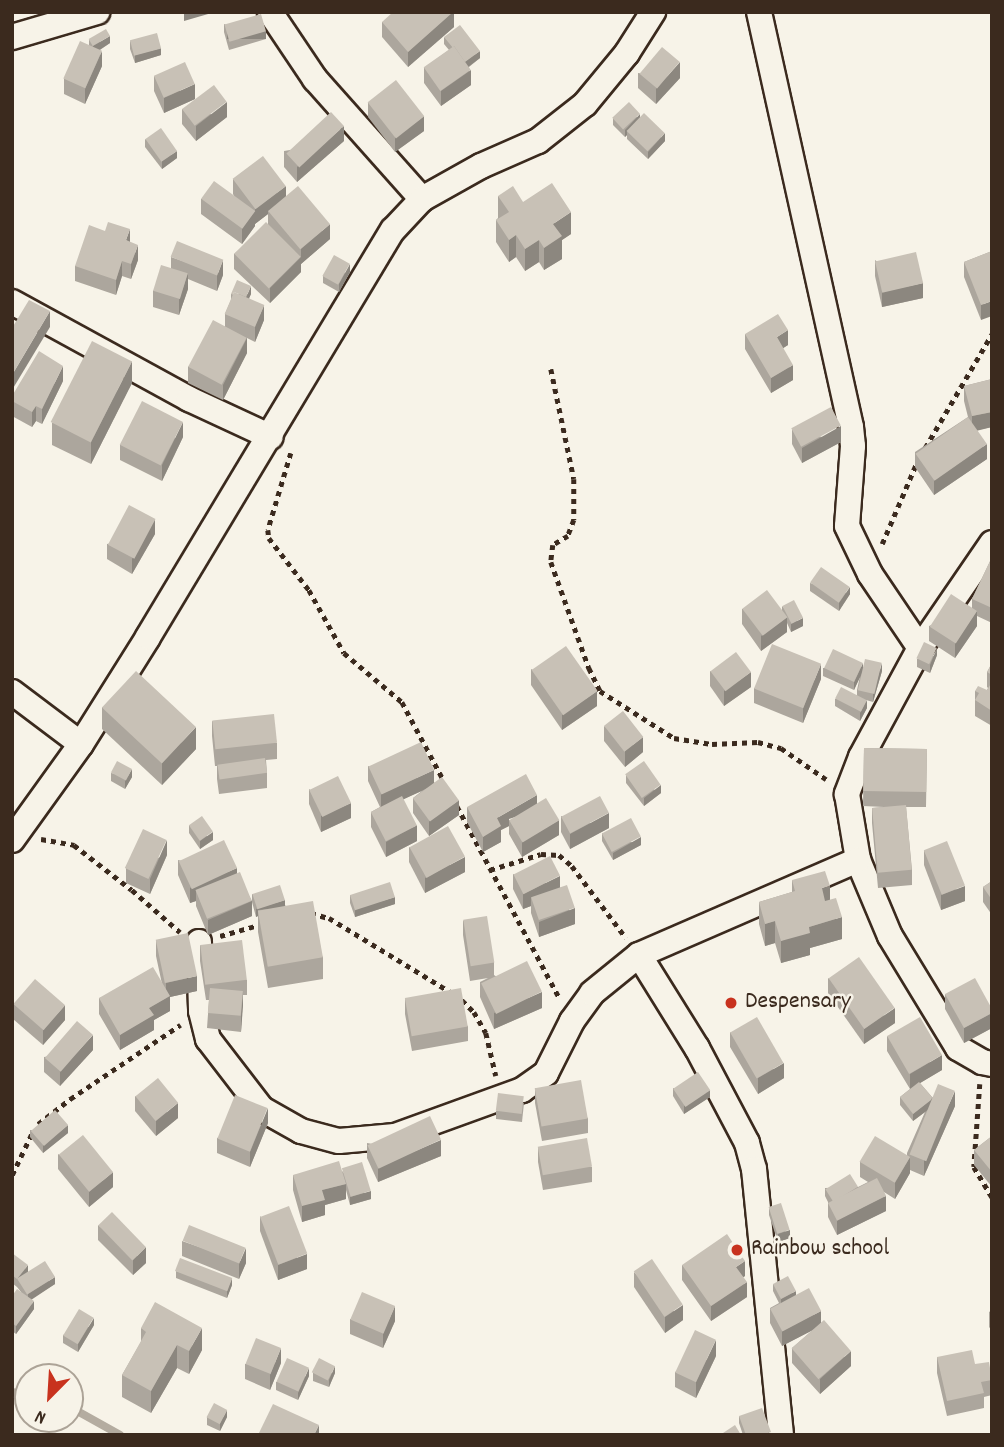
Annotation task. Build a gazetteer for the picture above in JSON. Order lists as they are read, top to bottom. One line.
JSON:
{"places":["Despensary","Rainbow school"],"north":"bottom left"}
